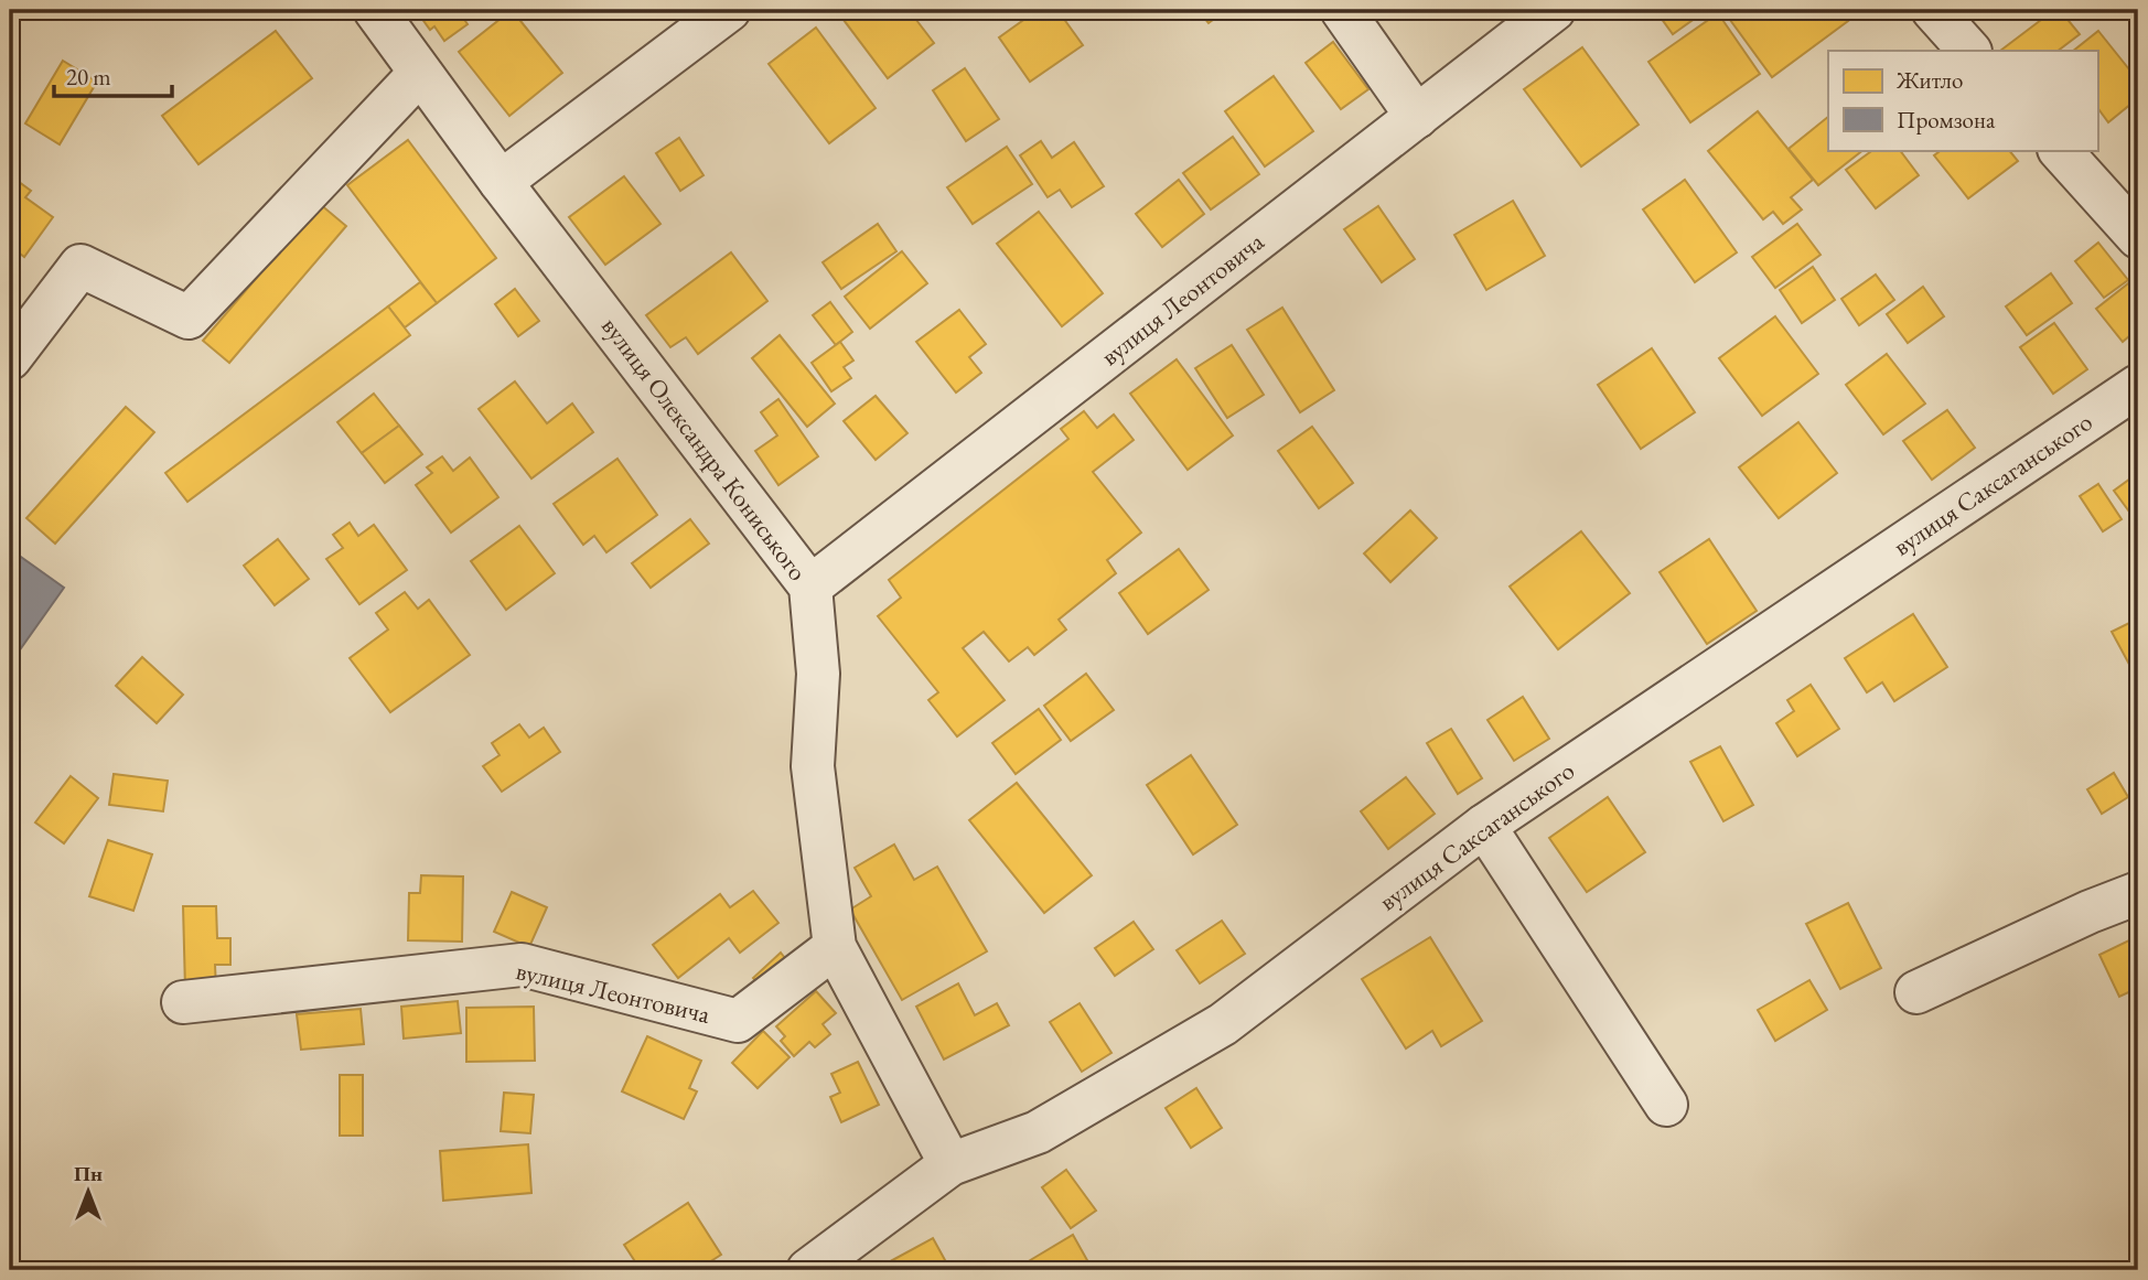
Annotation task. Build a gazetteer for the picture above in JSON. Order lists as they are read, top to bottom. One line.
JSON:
{"streets":{"street":["вулиця Леонтовича","вулиця Олександра Кониського","вулиця Саксаганського"]},"crossings":[["вулиця Леонтовича","вулиця Олександра Кониського"],["вулиця Олександра Кониського","вулиця Саксаганського"]],"legend":["Житло","Промзона"],"scale_bar":"20 m","north":"top"}
